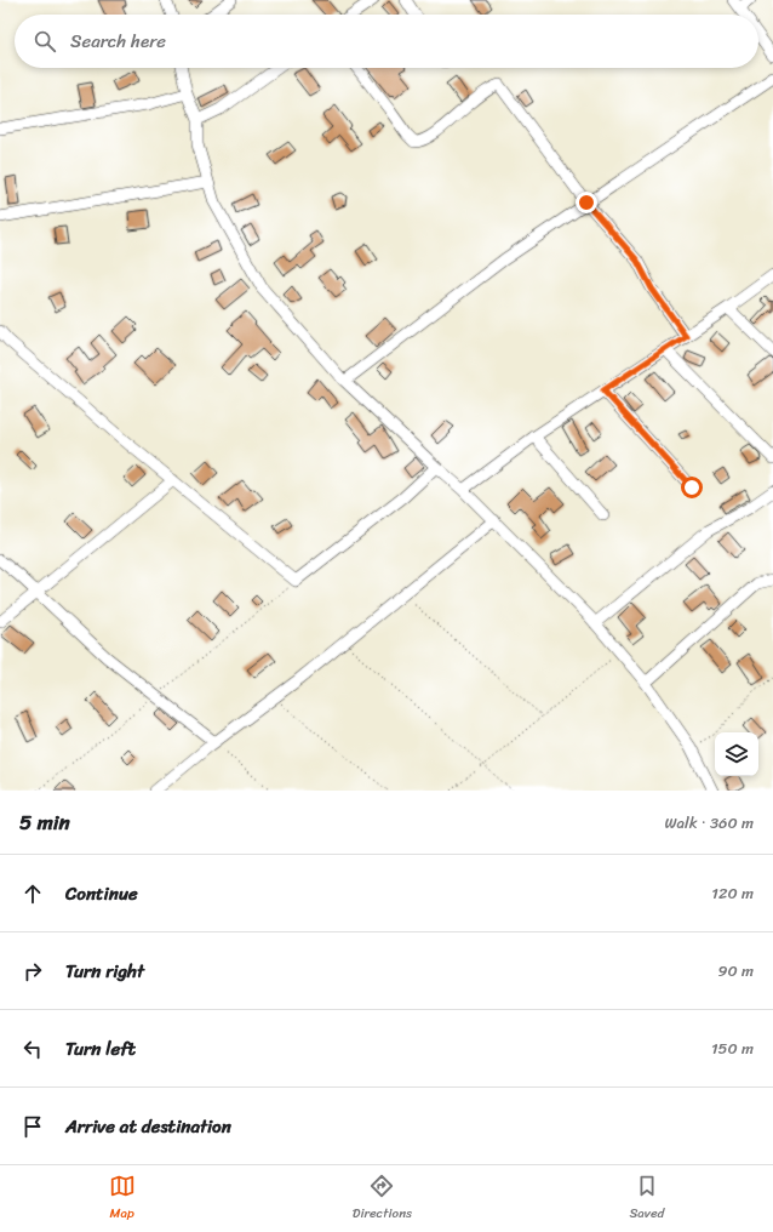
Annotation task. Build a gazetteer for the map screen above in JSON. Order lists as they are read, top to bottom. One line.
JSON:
{"page":{"search":"Search here","heading":["5 min","Walk · 360 m"],"list":[["Continue","120 m"],["Turn right","90 m"],["Turn left","150 m"],"Arrive at destination"],"nav":["Map","Directions","Saved"]}}
